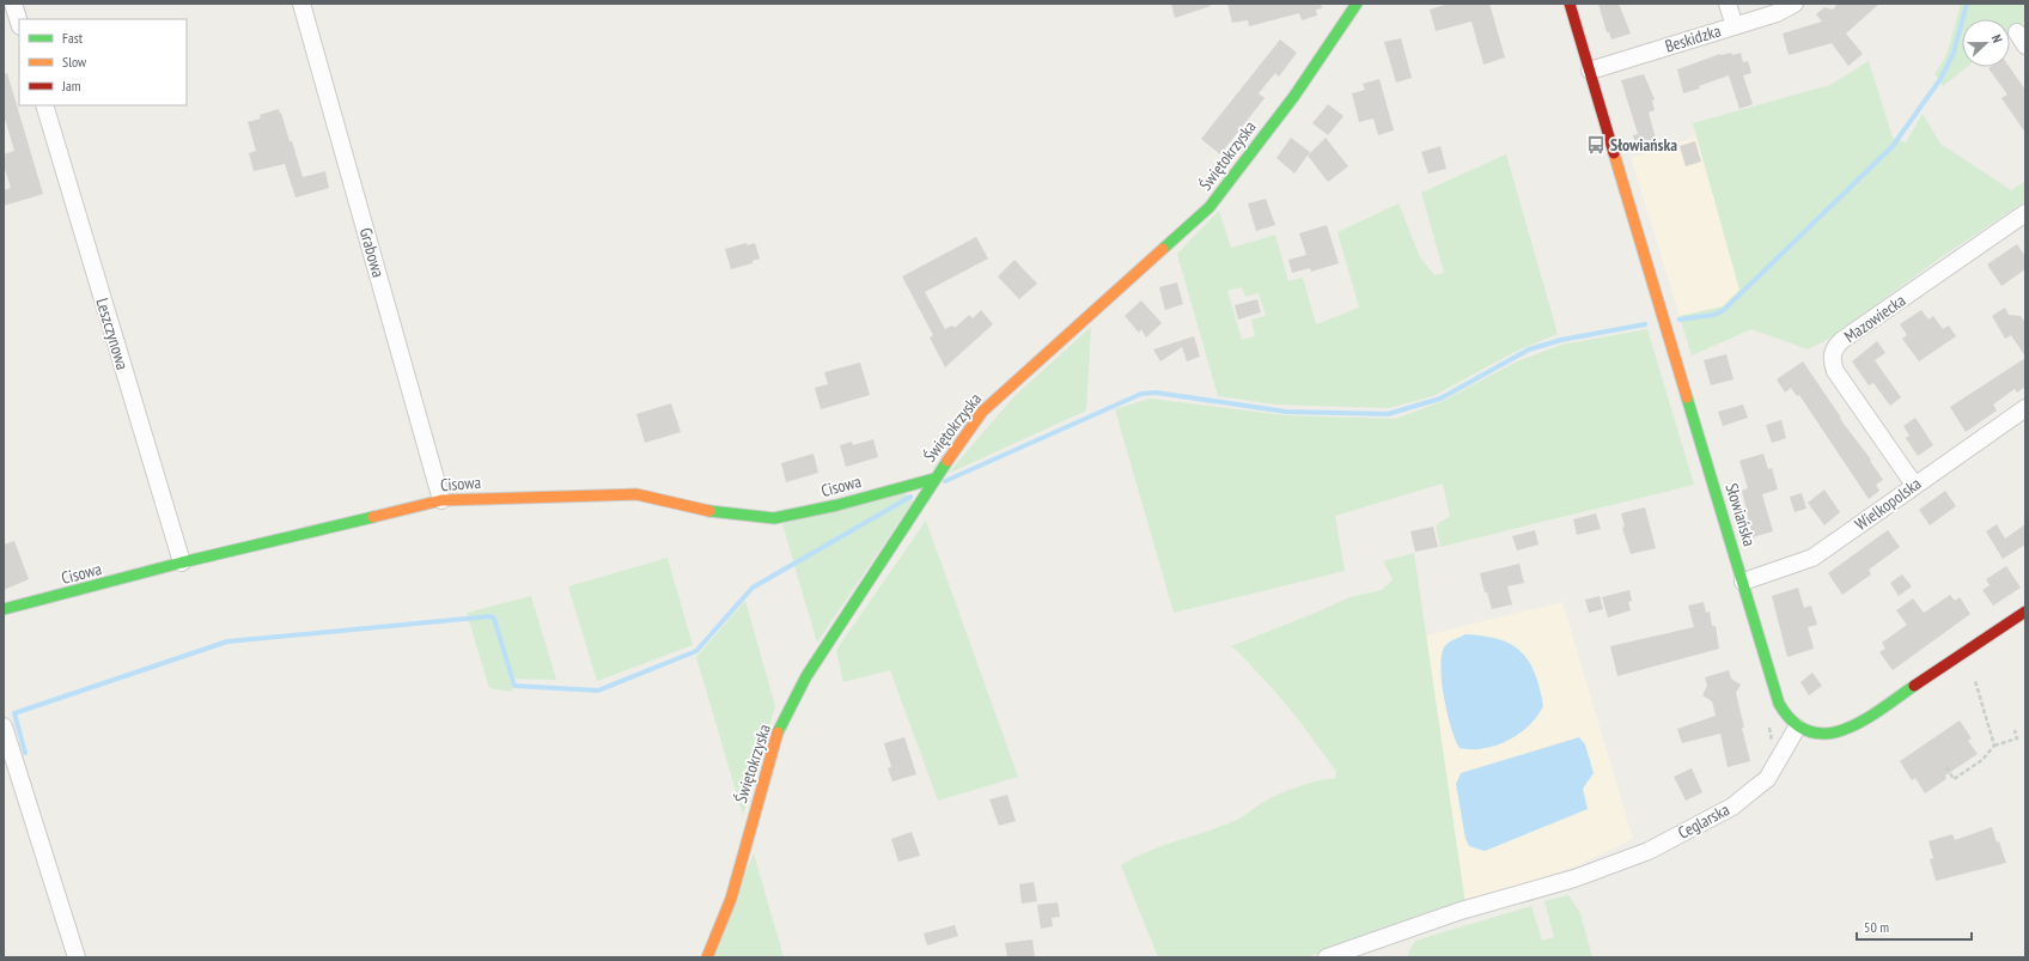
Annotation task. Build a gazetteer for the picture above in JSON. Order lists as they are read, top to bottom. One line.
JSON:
{"streets":{"street":["Beskidzka","Świętokrzyska","Grabowa","Mazowiecka","Leszczynowa","Cisowa","Wielkopolska","Słowiańska","Ceglarska"]},"crossings":[["Beskidzka","Słowiańska"],["Świętokrzyska","Cisowa"],["Grabowa","Cisowa"],["Mazowiecka","Wielkopolska"],["Leszczynowa","Cisowa"],["Wielkopolska","Słowiańska"],["Słowiańska","Ceglarska"]],"places":{"bus stop":["Słowiańska"]},"legend":["Fast","Slow","Jam"],"scale_bar":"50 m","north":"right"}
